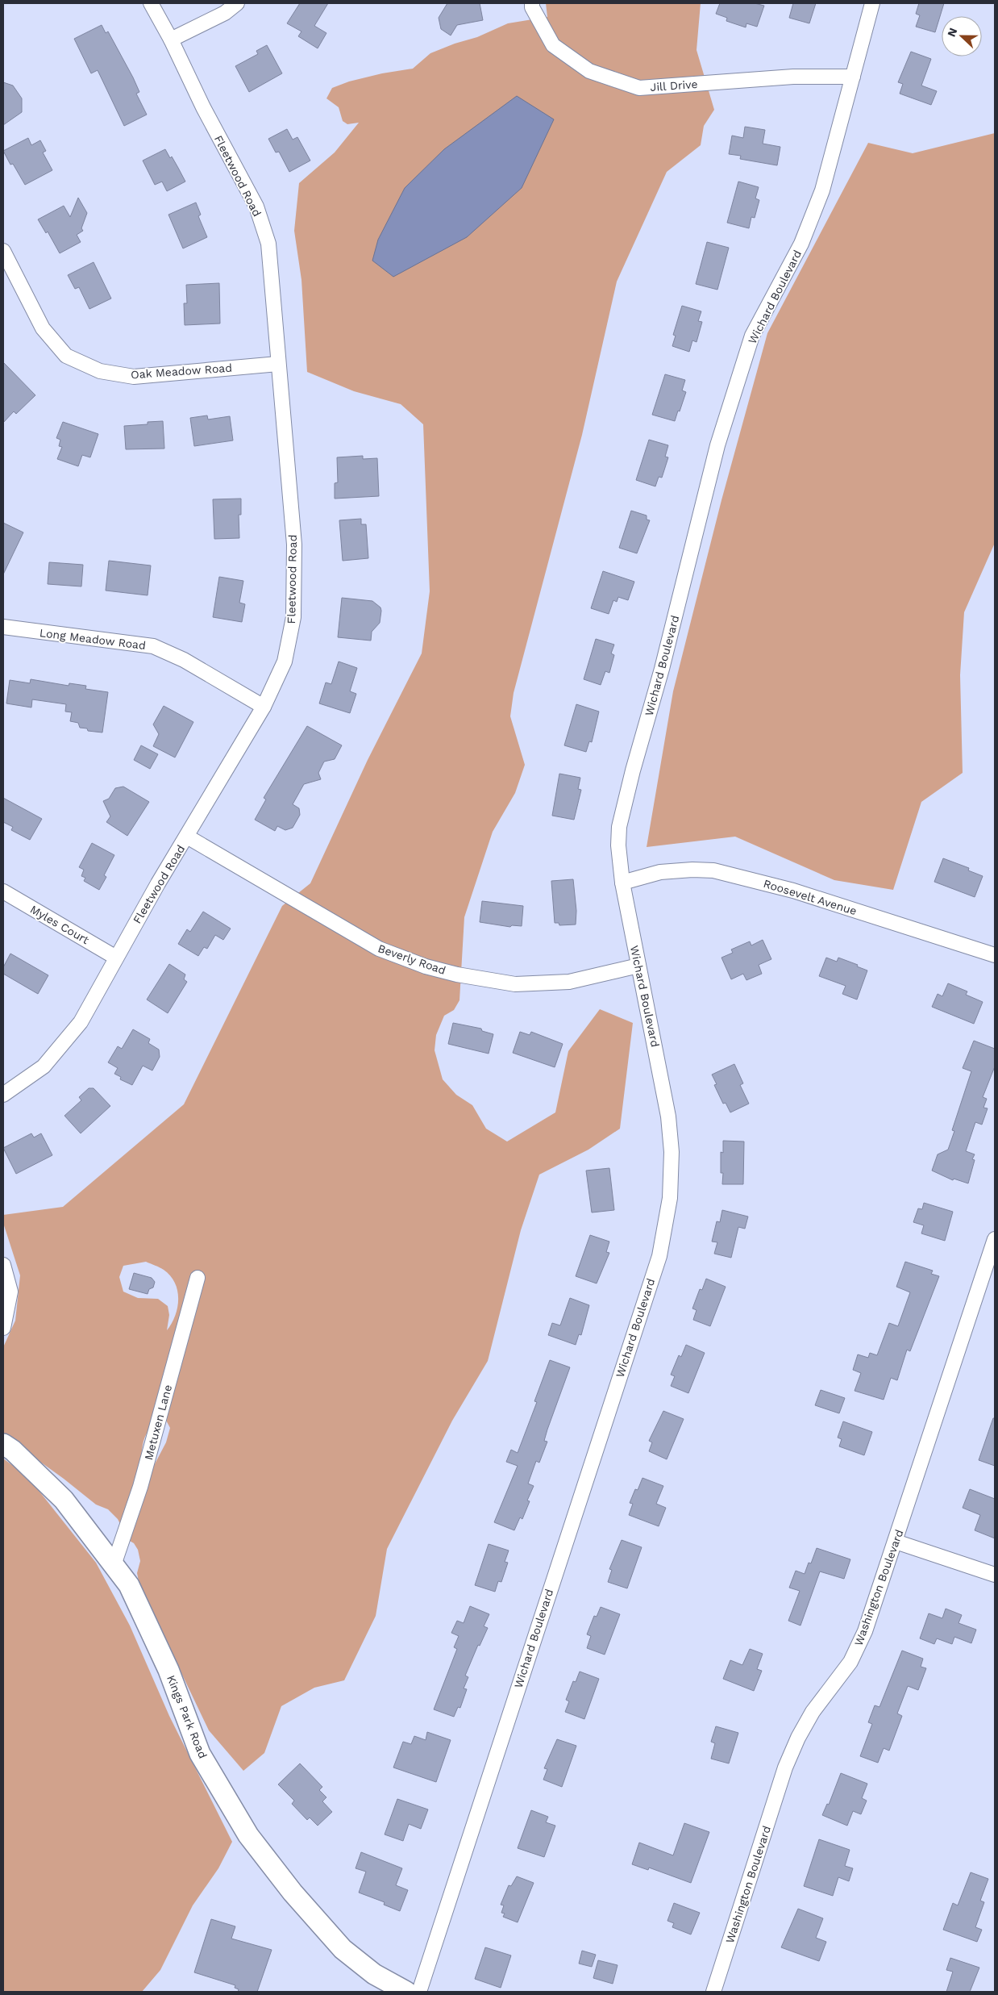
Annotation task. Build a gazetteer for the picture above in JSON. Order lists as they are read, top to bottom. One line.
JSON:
{"streets":{"street":["Jill Drive","Fleetwood Road","Wichard Boulevard","Oak Meadow Road","Long Meadow Road","Roosevelt Avenue","Myles Court","Beverly Road","Metuxen Lane","Washington Boulevard","Kings Park Road"]},"crossings":[["Jill Drive","Wichard Boulevard"],["Fleetwood Road","Oak Meadow Road"],["Fleetwood Road","Long Meadow Road"],["Fleetwood Road","Myles Court"],["Fleetwood Road","Beverly Road"],["Wichard Boulevard","Roosevelt Avenue"],["Wichard Boulevard","Beverly Road"],["Metuxen Lane","Kings Park Road"]],"north":"left"}
